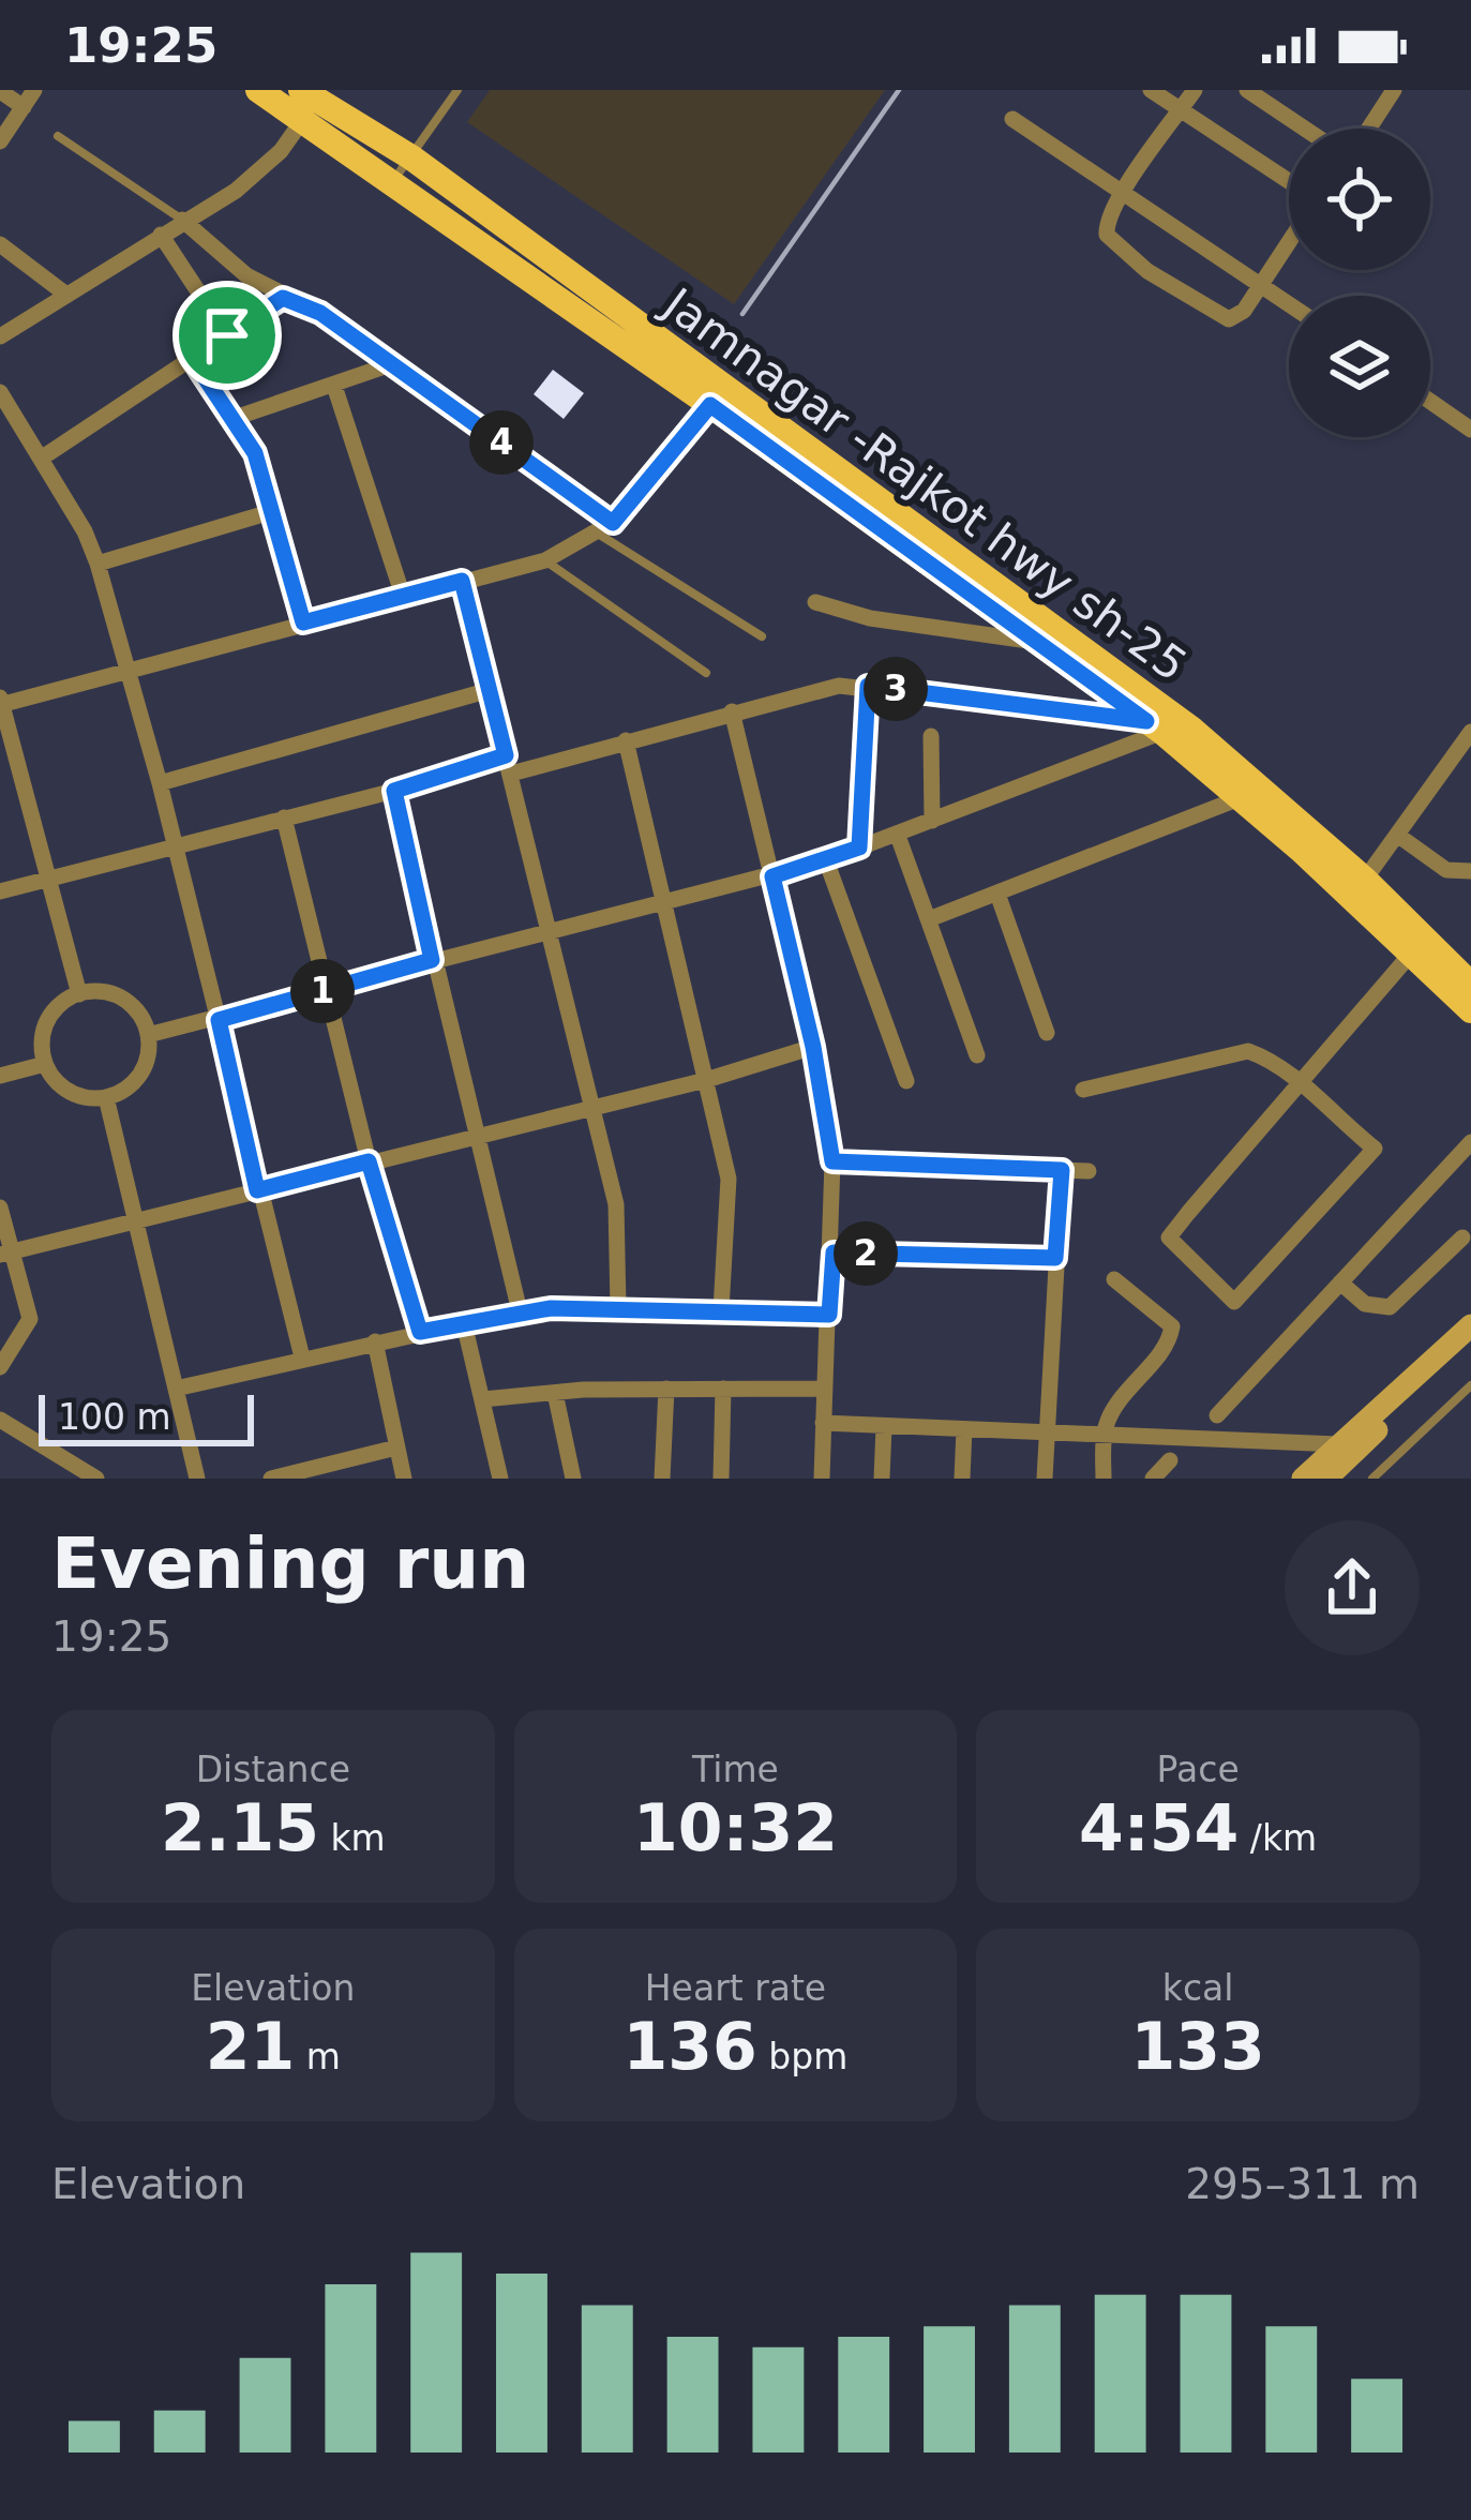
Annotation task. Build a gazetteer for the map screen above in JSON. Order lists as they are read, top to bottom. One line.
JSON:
{"streets":{"main road":["Jamnagar -Rajkot hwy sh-25"]},"scale_bar":"100 m","page":{"status":"19:25","pins":["4","3","1","2"],"scale":"100 m","heading":["Evening run","19:25"],"stats":[["Distance","2.15 km"],["Time","10:32"],["Pace","4:54 /km"],["Elevation","21 m"],["Heart rate","136 bpm"],["kcal","133"]],"chart":["Elevation","295–311 m"]}}
